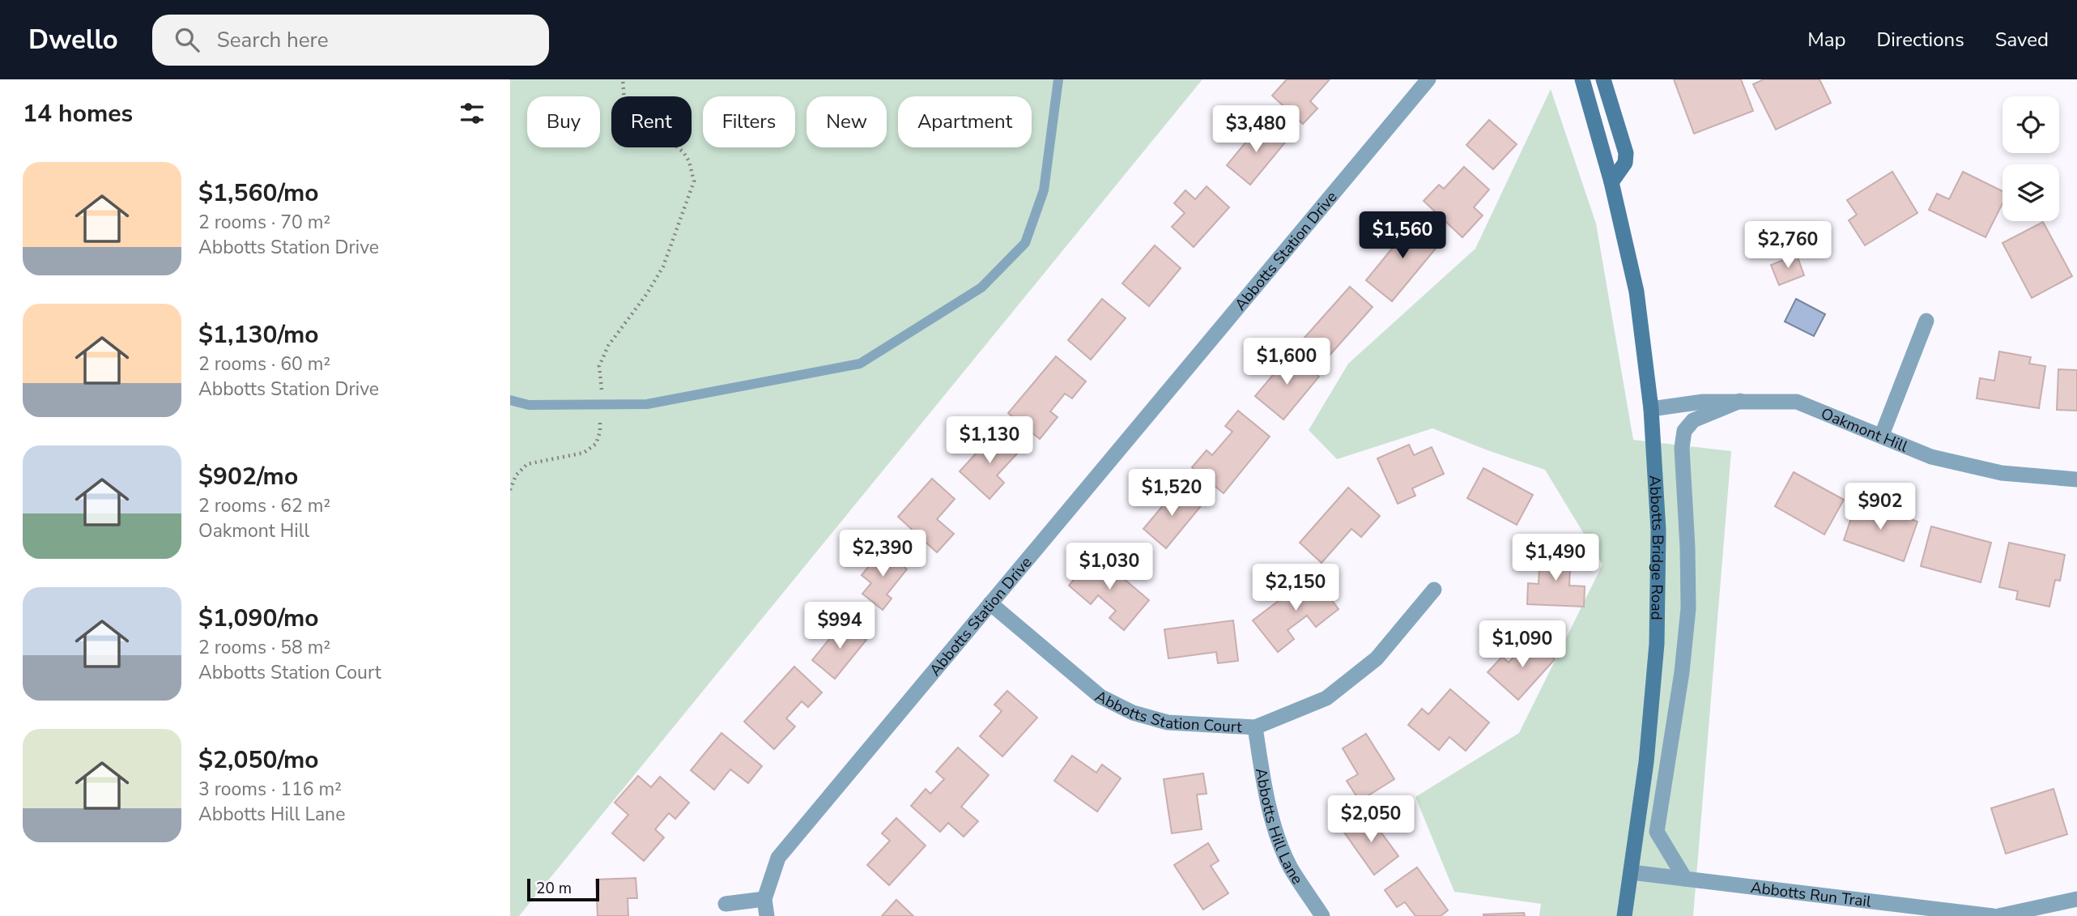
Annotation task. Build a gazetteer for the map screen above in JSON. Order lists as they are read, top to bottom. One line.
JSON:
{"streets":{"main road":["Abbotts Bridge Road"],"street":["Abbotts Station Drive","Oakmont Hill","Abbotts Station Court","Abbotts Hill Lane","Abbotts Run Trail"]},"crossings":[["Abbotts Station Drive","Abbotts Station Court"],["Oakmont Hill","Abbotts Bridge Road"],["Abbotts Bridge Road","Abbotts Run Trail"],["Abbotts Station Court","Abbotts Hill Lane"]],"scale_bar":"20 m","page":{"header":"Dwello","search":"Search here","nav":["Map","Directions","Saved"],"heading":"14 homes","chip":["Buy","Rent","Filters","New","Apartment"],"price":["$3,480","$1,560","$2,760","$1,600","$1,130","$1,520","$902","$2,390","$1,490","$1,030","$2,150","$994","$1,090","$2,050"],"list":[{"name":"$1,560/mo","note":"2 rooms · 70 m² · Abbotts Station Drive"},{"name":"$1,130/mo","note":"2 rooms · 60 m² · Abbotts Station Drive"},{"name":"$902/mo","note":"2 rooms · 62 m² · Oakmont Hill"},{"name":"$1,090/mo","note":"2 rooms · 58 m² · Abbotts Station Court"},{"name":"$2,050/mo","note":"3 rooms · 116 m² · Abbotts Hill Lane"}],"scale":"20 m"}}
